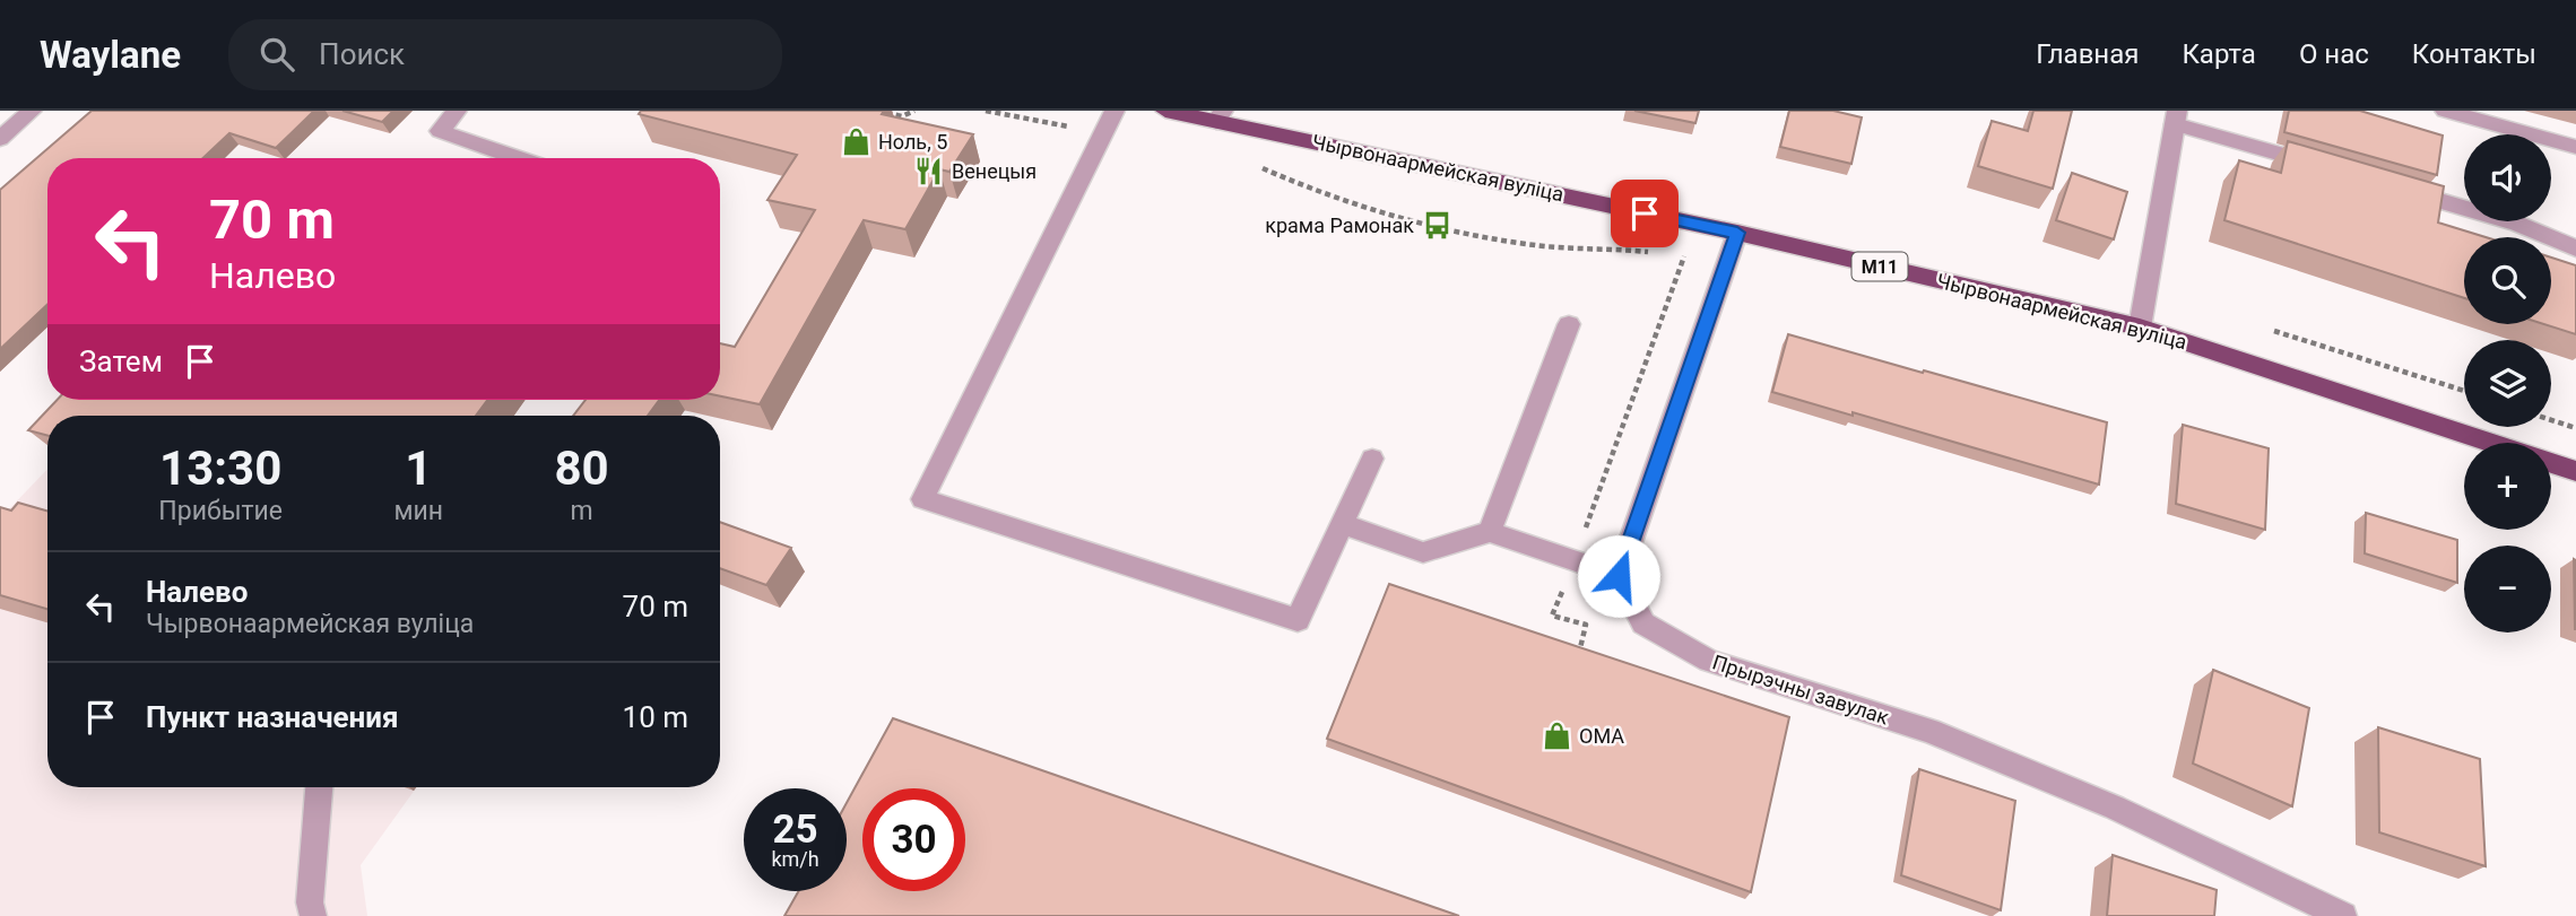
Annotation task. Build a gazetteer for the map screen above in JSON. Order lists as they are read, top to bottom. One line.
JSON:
{"streets":{"highway":["Чырвонаармейская вуліца","М11"],"street":["Прырэчны завулак"]},"places":{"shop":["Ноль, 5","ОМА"],"restaurant":["Венецыя"],"bus stop":["крама Рамонак"]},"page":{"header":"Waylane","search":"Поиск","nav":["Главная","Карта","О нас","Контакты"],"map_buttons":["+","−"],"turn":["70 m","Налево"],"then":"Затем","eta":["13:30","Прибытие","1","мин","80","m"],"list":[{"name":"Налево","note":"Чырвонаармейская вуліца","value":"70 m"},{"name":"Пункт назначения","value":"10 m"}],"speed":"25 km/h","limit":"30"}}
